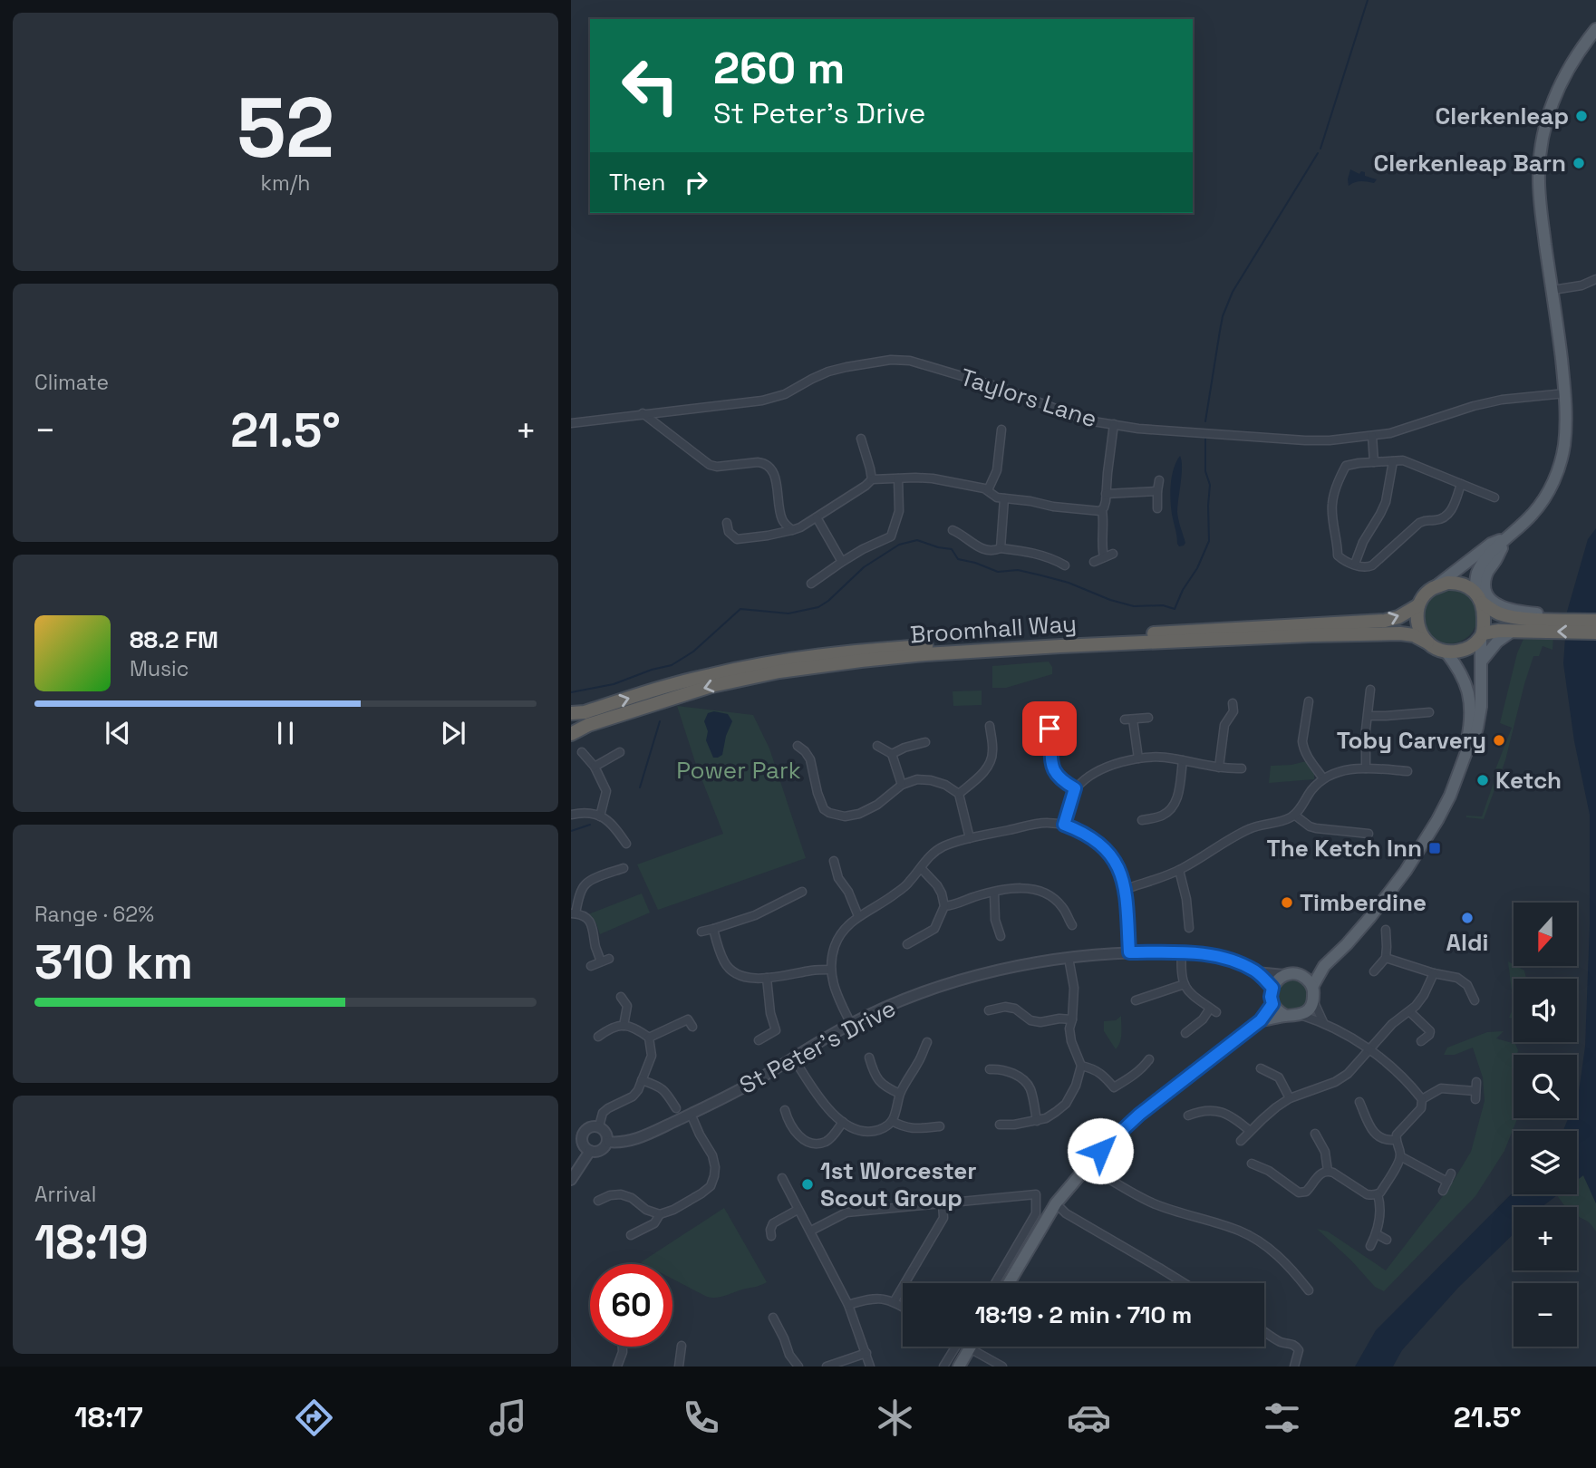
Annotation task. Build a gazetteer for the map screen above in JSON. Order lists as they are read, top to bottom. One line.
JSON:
{"streets":{"highway":["Broomhall Way"],"street":["Taylors Lane","St Peter's Drive"]},"parks":["Power Park"],"places":{"other":["Clerkenleap","Clerkenleap Barn","Toby Carvery","Ketch","Timberdine","Aldi","1st Worcester Scout Group"],"transit":["The Ketch Inn"]},"north":"bottom","page":{"tile":[["52","km/h"],"Climate",["Range · 62%","310 km"],["Arrival","18:19"]],"turn":["260 m","St Peter's Drive"],"then":"Then","heat":["−","21.5°","+"],"song":["88.2 FM","Music"],"map_buttons":["+","−"],"limit":"60","trip":"18:19 · 2 min · 710 m","tabs":["18:17","21.5°"]}}
